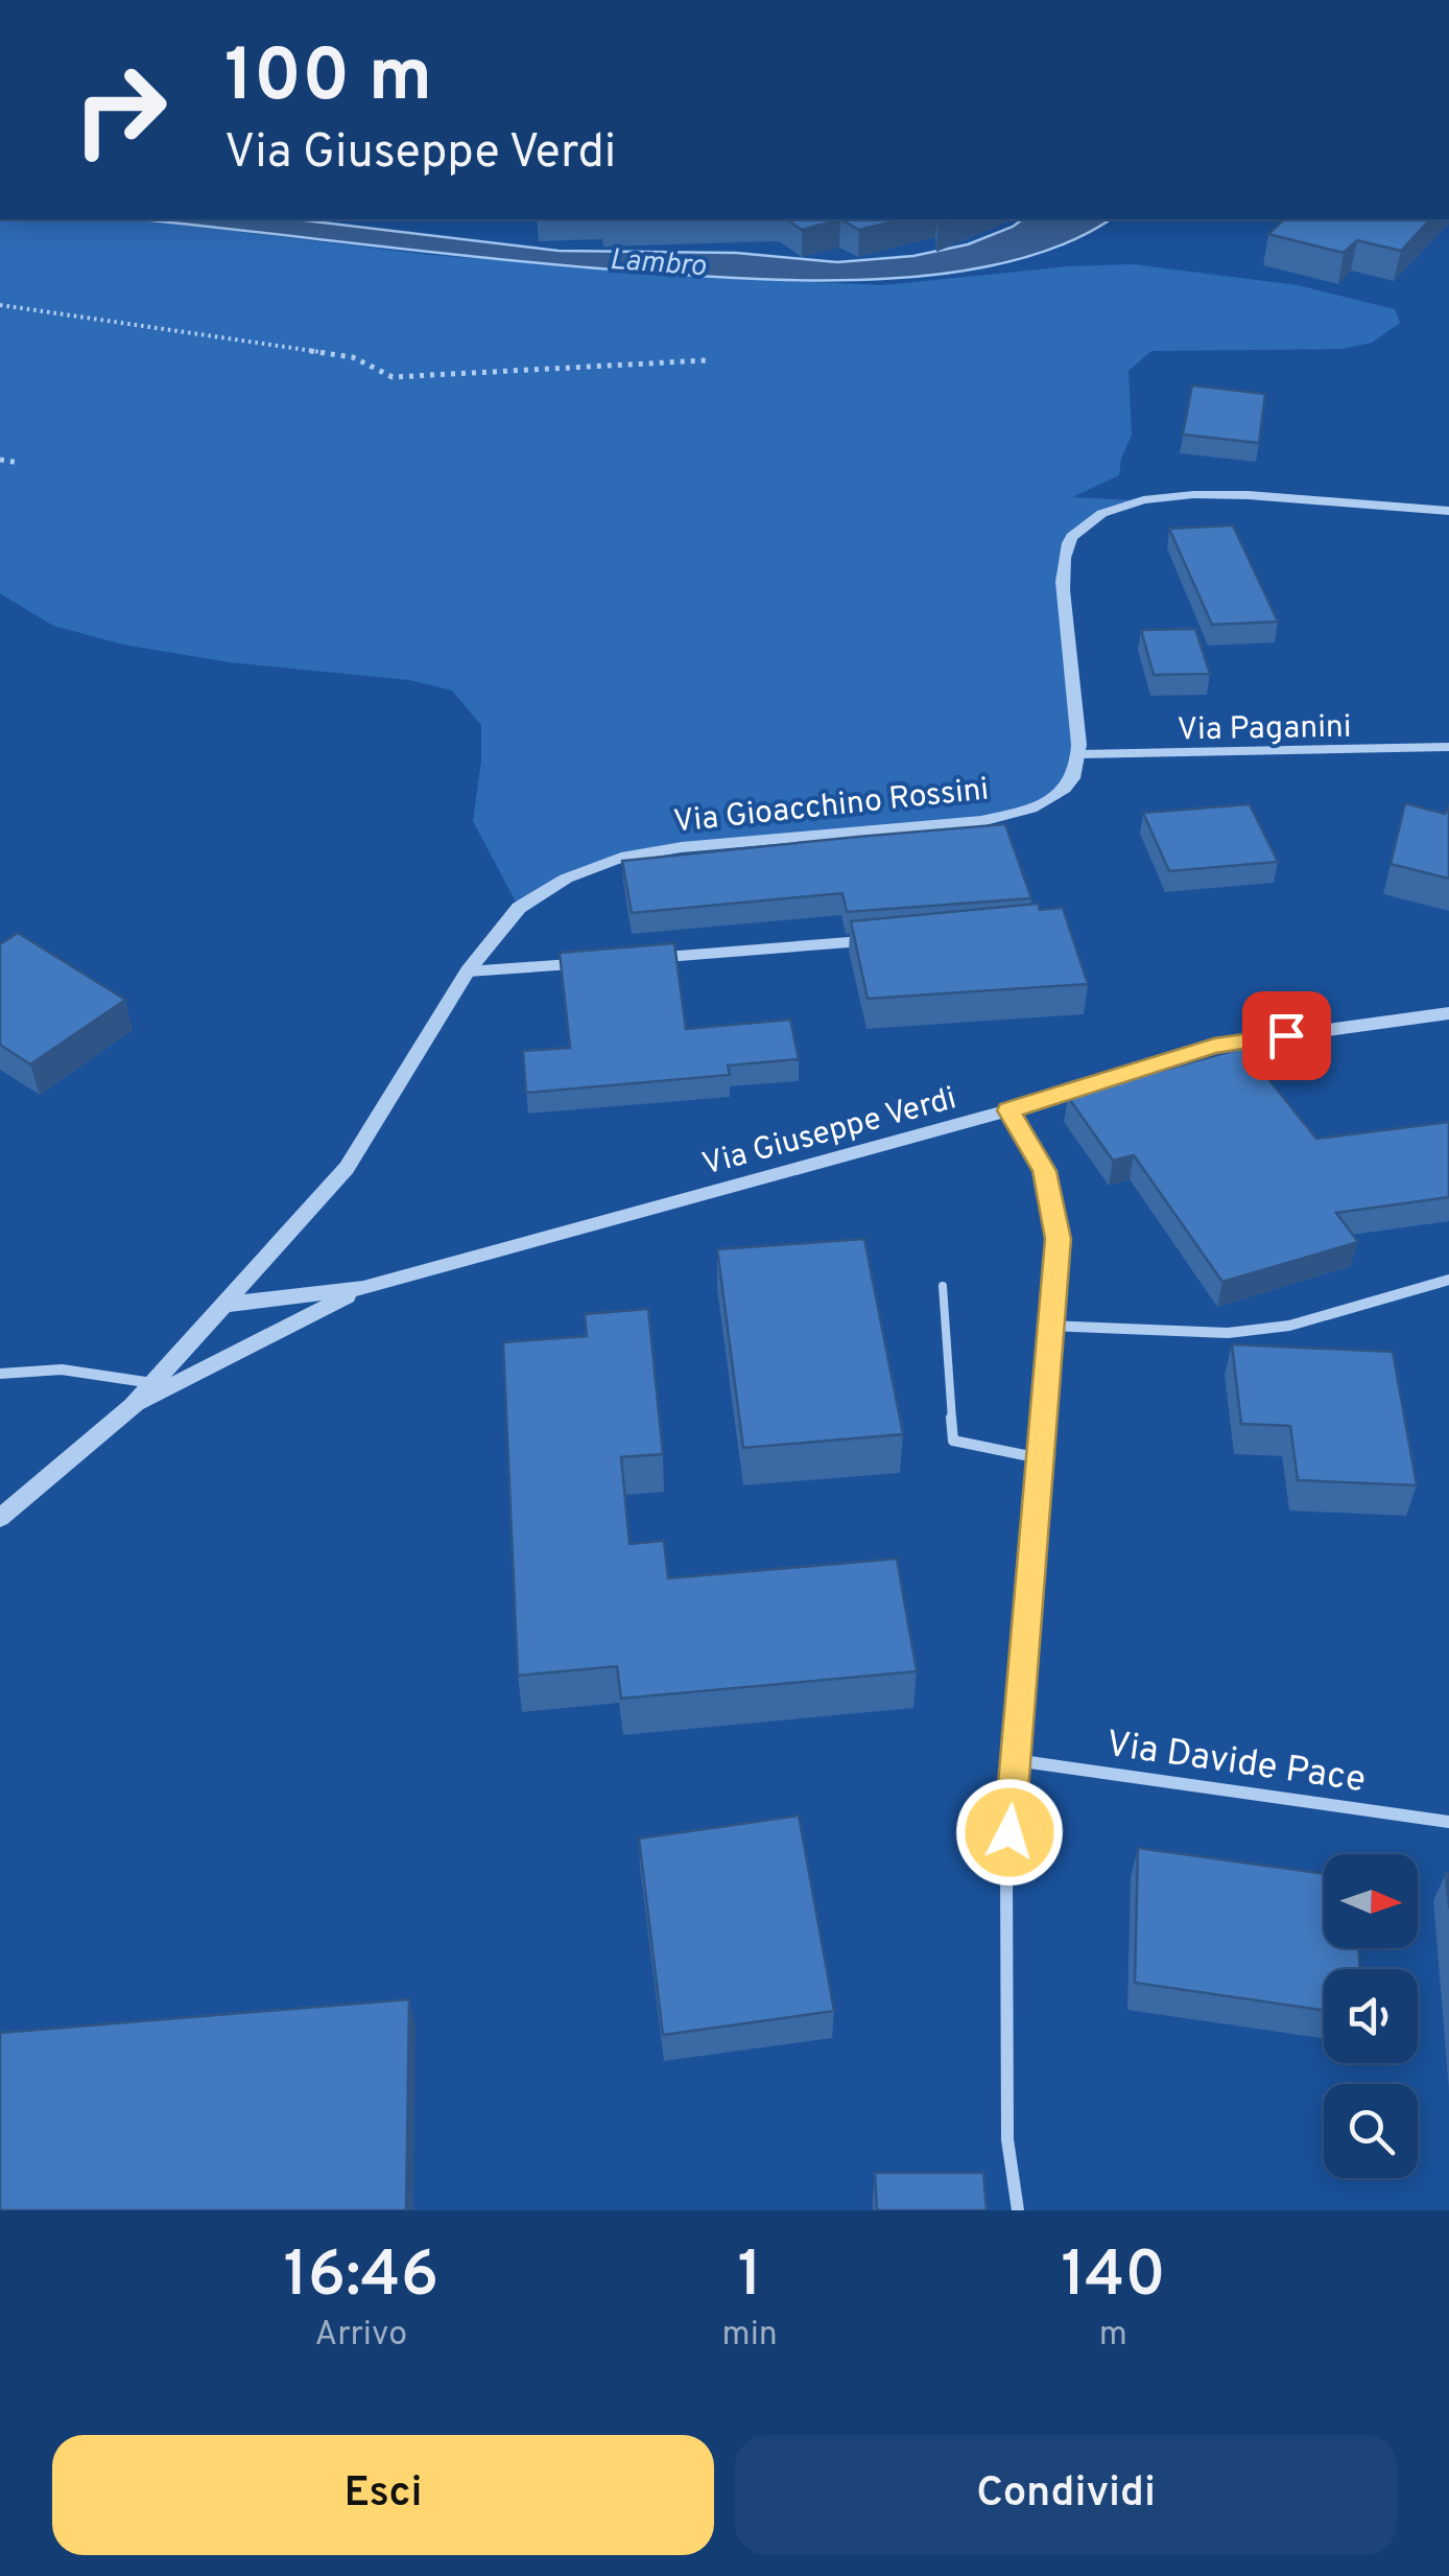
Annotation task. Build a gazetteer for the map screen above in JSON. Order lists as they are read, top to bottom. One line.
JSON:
{"streets":{"street":["Via Paganini","Via Gioacchino Rossini","Via Giuseppe Verdi","Via Davide Pace"]},"crossings":[["Via Paganini","Via Gioacchino Rossini"],["Via Gioacchino Rossini","Via Giuseppe Verdi"]],"water":["Lambro"],"north":"right","page":{"turn":["100 m","Via Giuseppe Verdi"],"eta":["16:46","Arrivo","1","min","140","m"],"buttons":["Esci","Condividi"]}}
